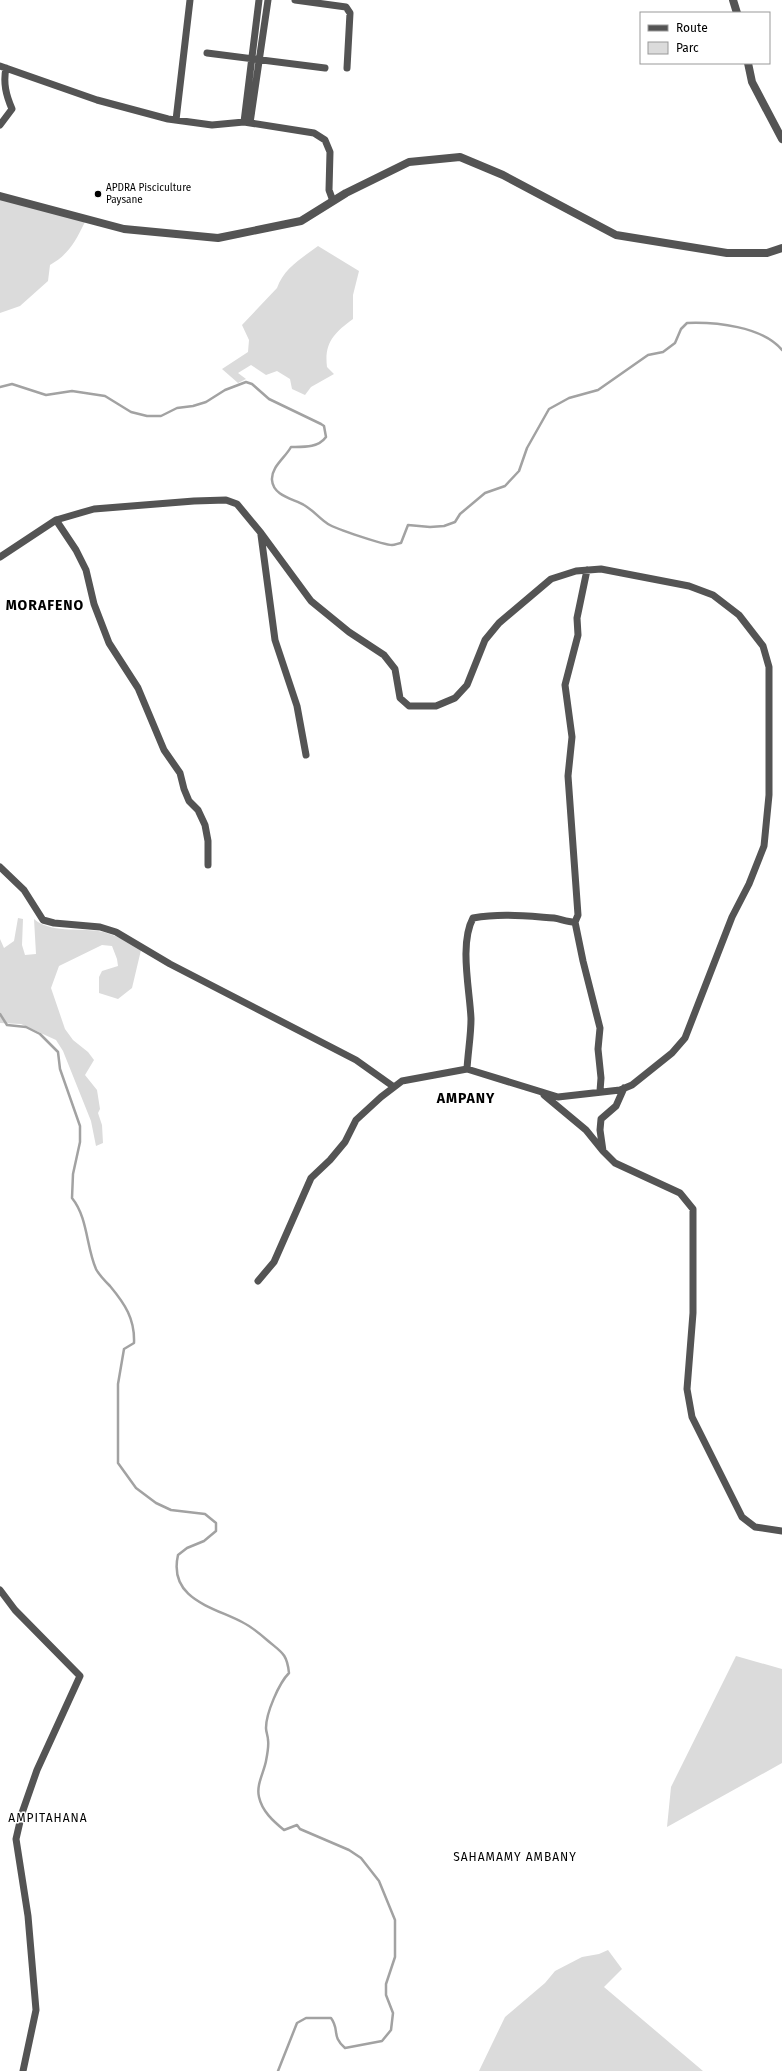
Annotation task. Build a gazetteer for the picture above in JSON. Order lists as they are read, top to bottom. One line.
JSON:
{"districts":["MORAFENO","AMPANY","AMPITAHANA","SAHAMAMY AMBANY"],"places":["APDRA Pisciculture Paysane"],"legend":["Route","Parc"]}
